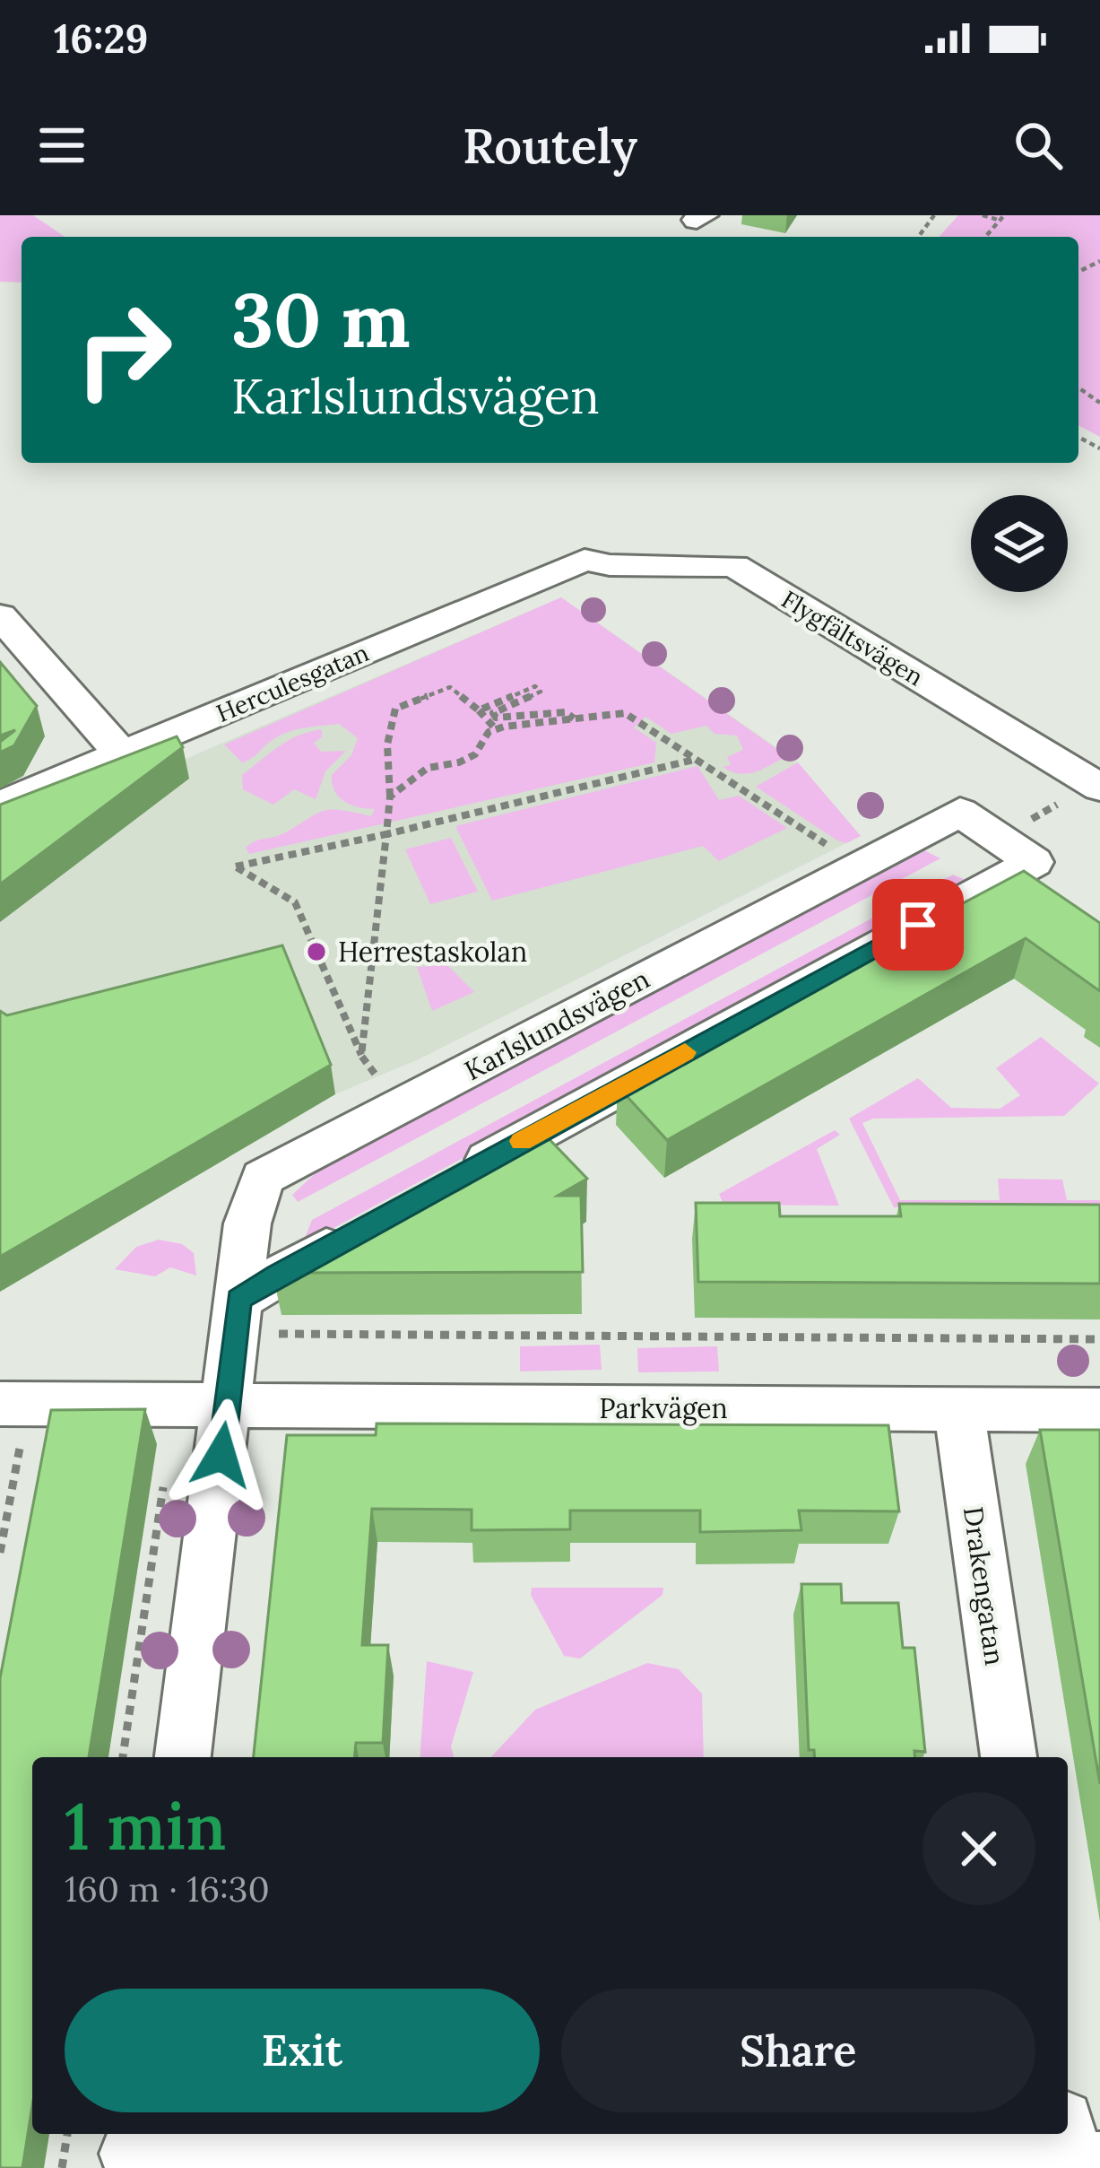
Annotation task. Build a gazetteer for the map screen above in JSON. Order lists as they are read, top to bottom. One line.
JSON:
{"streets":{"street":["Flygfältsvägen","Herculesgatan","Karlslundsvägen","Parkvägen","Drakengatan"]},"crossings":[["Flygfältsvägen","Herculesgatan"],["Karlslundsvägen","Parkvägen"],["Parkvägen","Drakengatan"]],"places":["Herrestaskolan"],"page":{"status":"16:29","header":"Routely","turn":["30 m","Karlslundsvägen"],"heading":["1 min","160 m · 16:30"],"buttons":["Exit","Share"]}}
